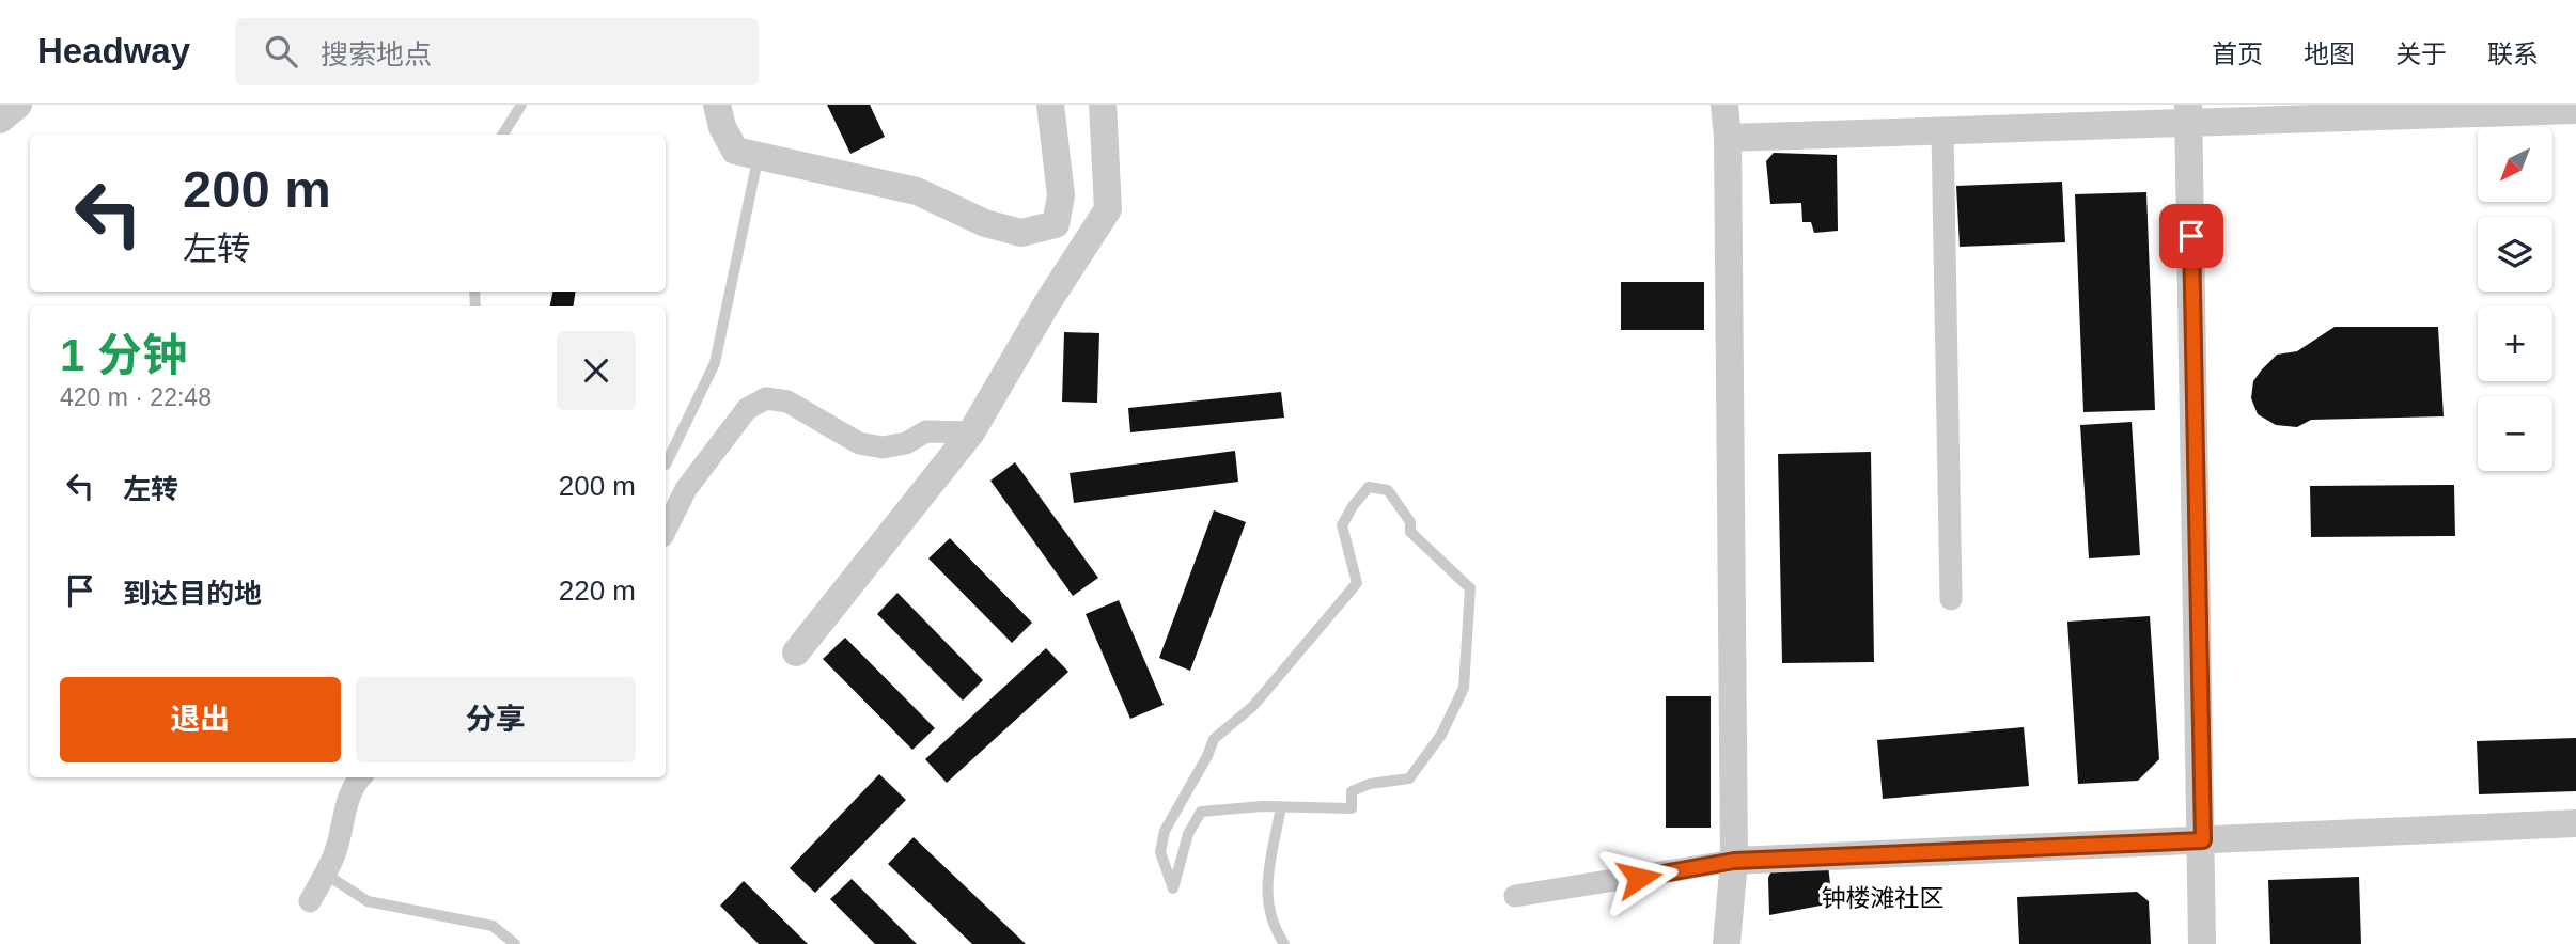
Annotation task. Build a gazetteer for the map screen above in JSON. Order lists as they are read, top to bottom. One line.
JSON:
{"districts":["钟楼滩社区"],"north":"bottom left","page":{"header":"Headway","search":"搜索地点","nav":["首页","地图","关于","联系"],"map_buttons":["+","−"],"turn":["200 m","左转"],"heading":["1 分钟","420 m · 22:48"],"list":[{"name":"左转","value":"200 m"},{"name":"到达目的地","value":"220 m"}],"buttons":["退出","分享"]}}
